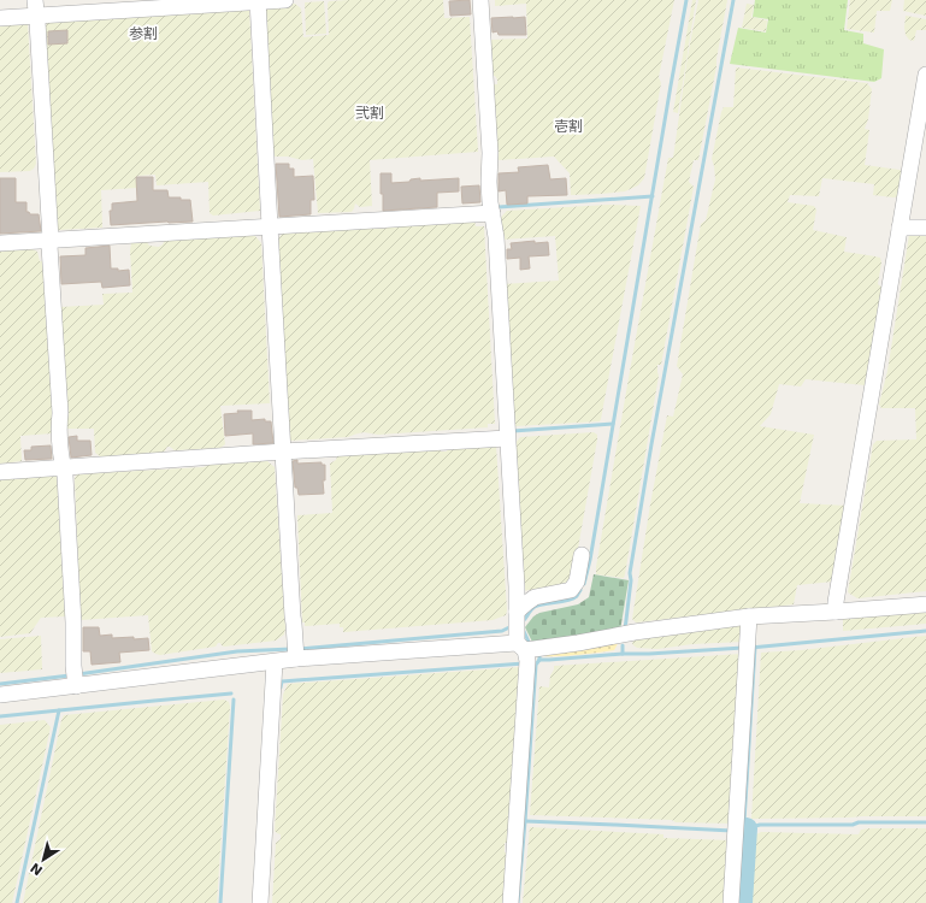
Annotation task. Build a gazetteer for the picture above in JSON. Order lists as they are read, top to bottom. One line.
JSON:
{"districts":["参割","弐割","壱割"],"north":"bottom left"}
